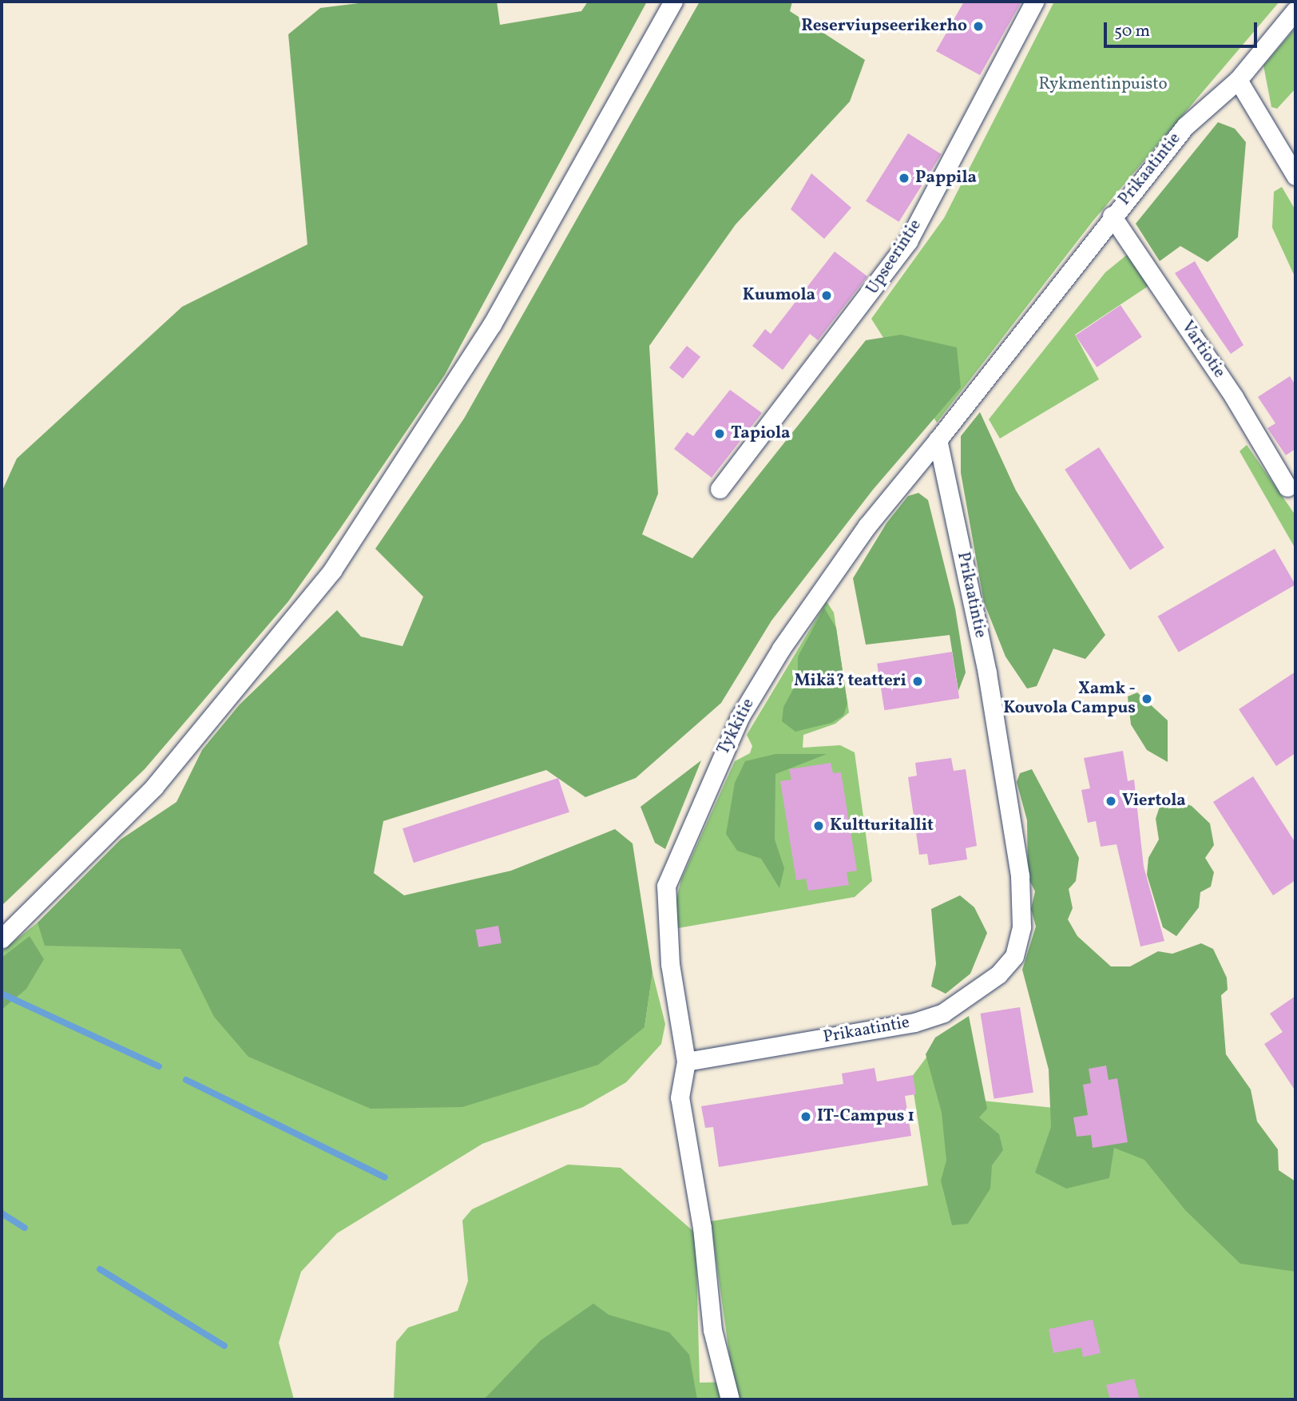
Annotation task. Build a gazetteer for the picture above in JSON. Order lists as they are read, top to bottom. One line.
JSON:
{"streets":{"street":["Prikaatintie","Upseerintie","Vartiotie","Tykkitie"]},"crossings":[["Prikaatintie","Vartiotie"],["Prikaatintie","Tykkitie"]],"parks":["Rykmentinpuisto"],"places":["Reserviupseerikerho","Pappila","Kuumola","Tapiola","Mikä? teatteri","Xamk - Kouvola Campus","Viertola","Kultturitallit","IT-Campus 1"],"scale_bar":"50 m"}
